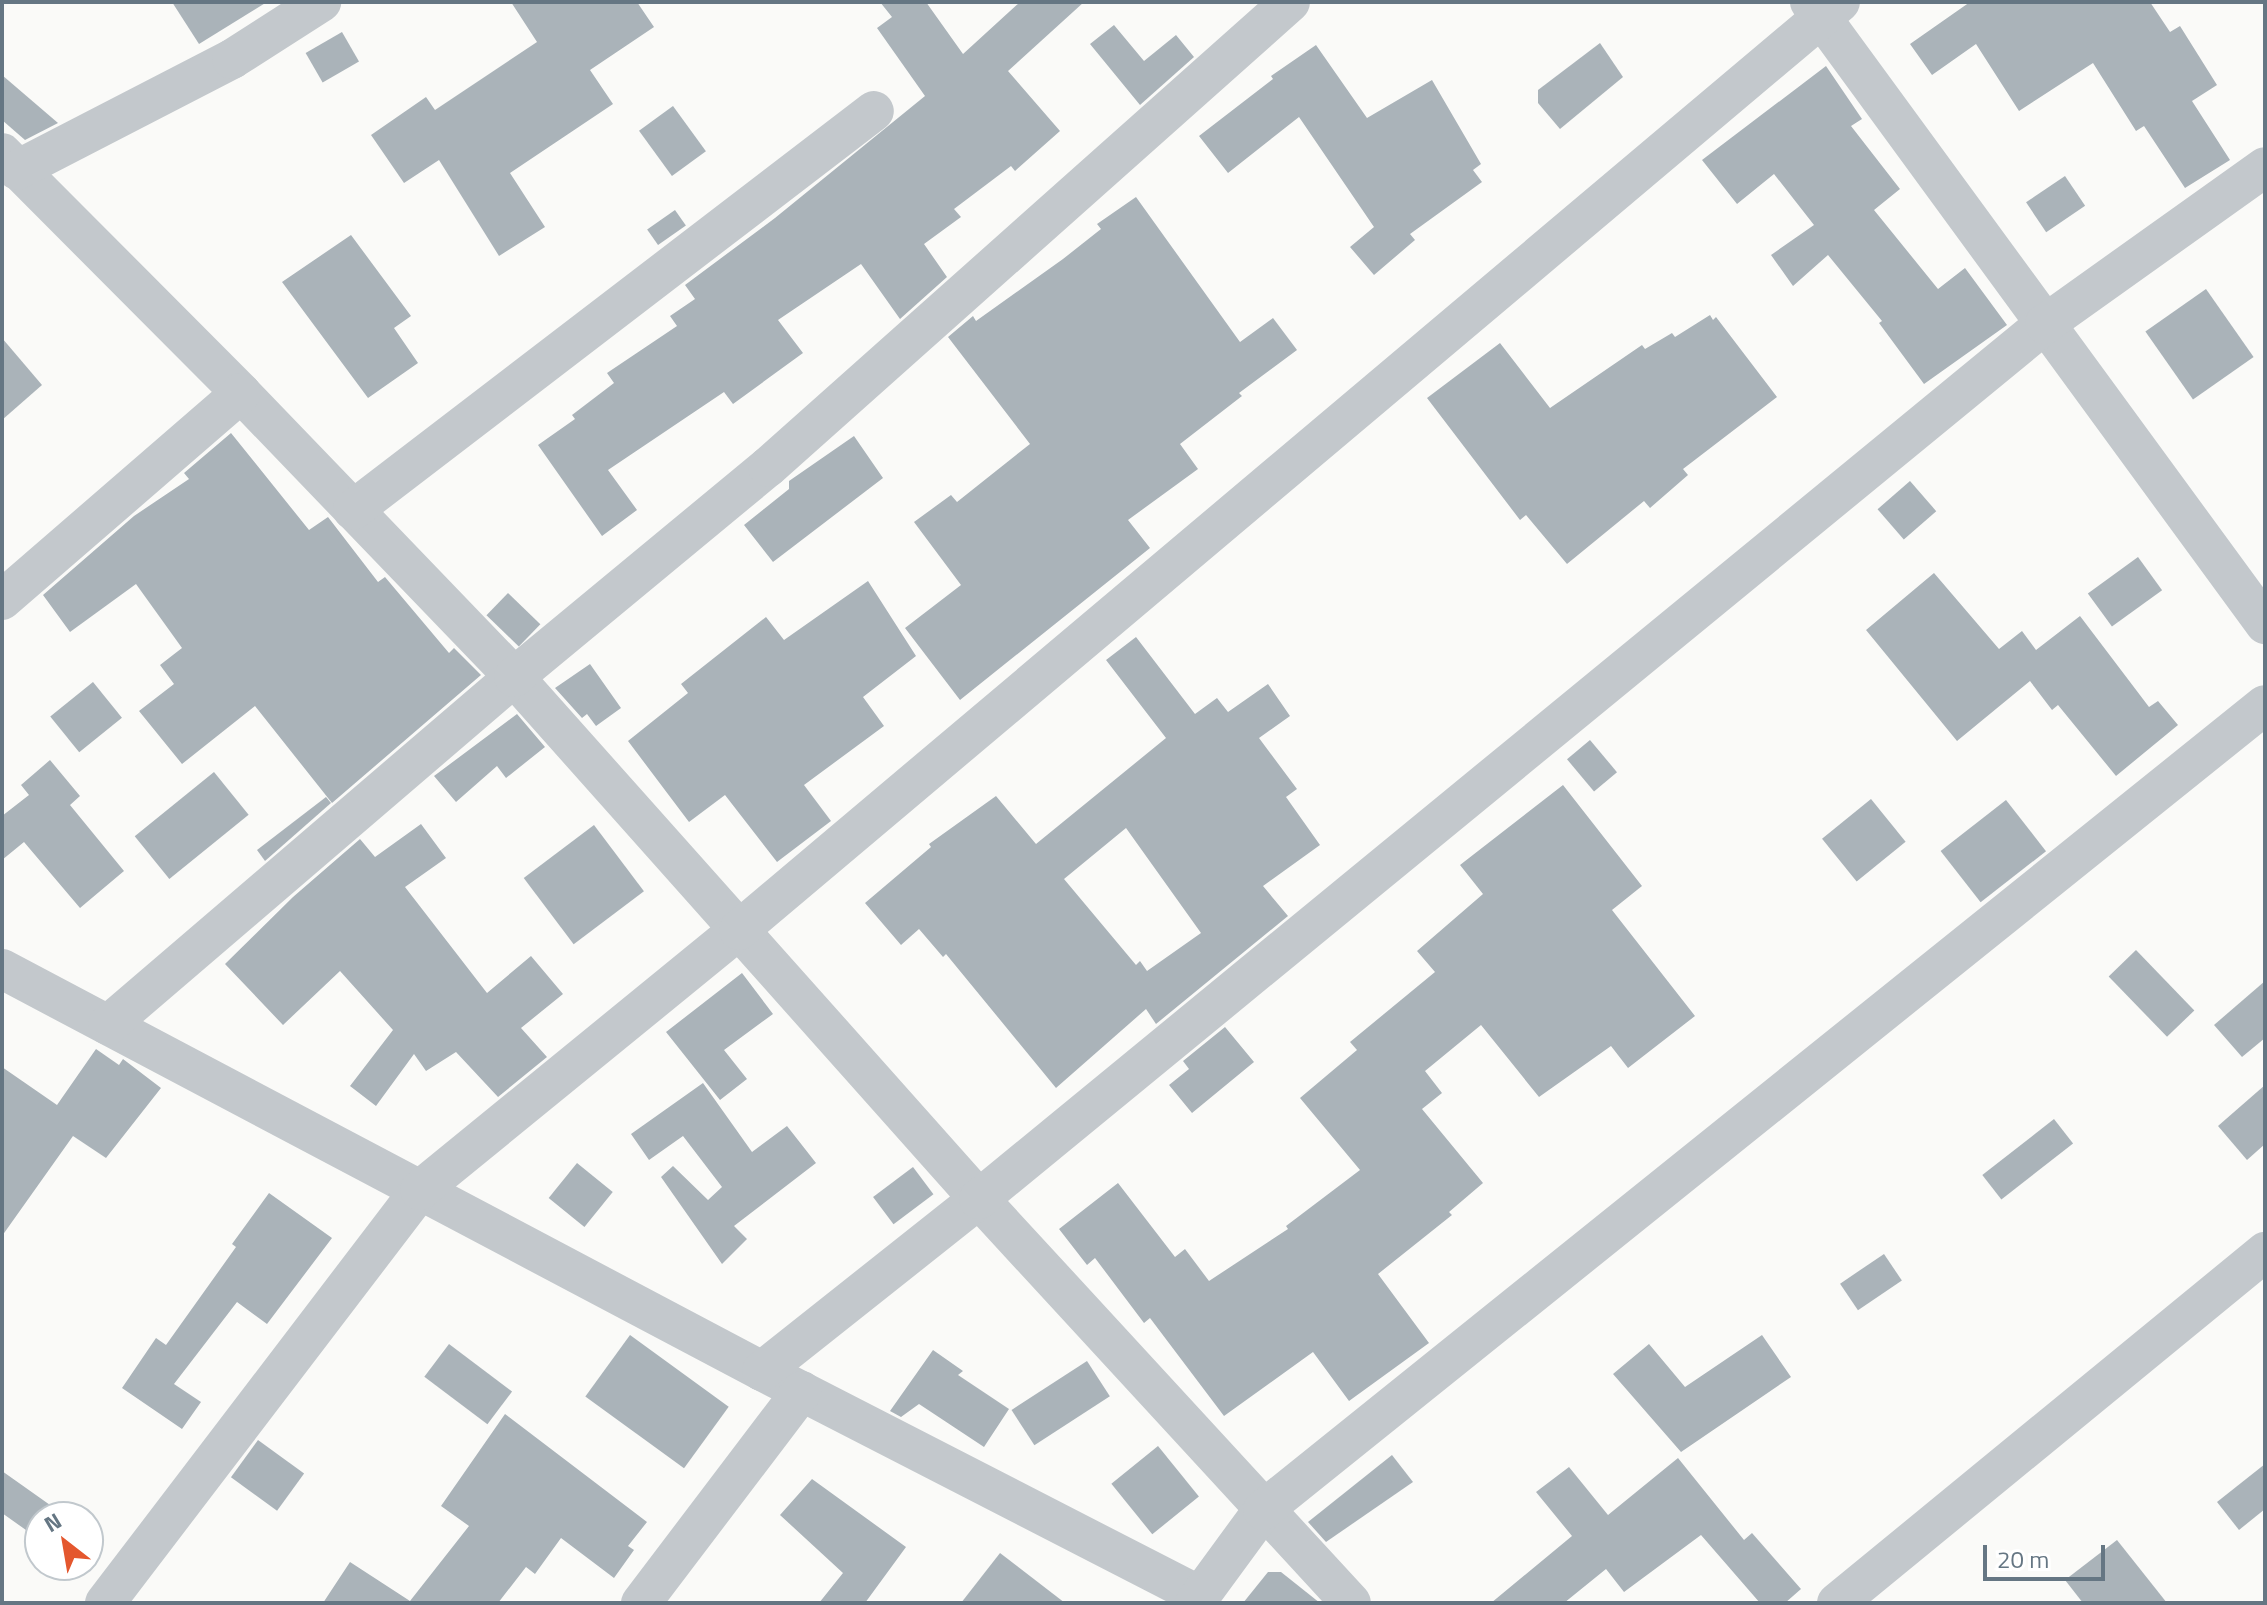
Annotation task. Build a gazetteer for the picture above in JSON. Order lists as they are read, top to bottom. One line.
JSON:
{"scale_bar":"20 m","north":"top left"}
